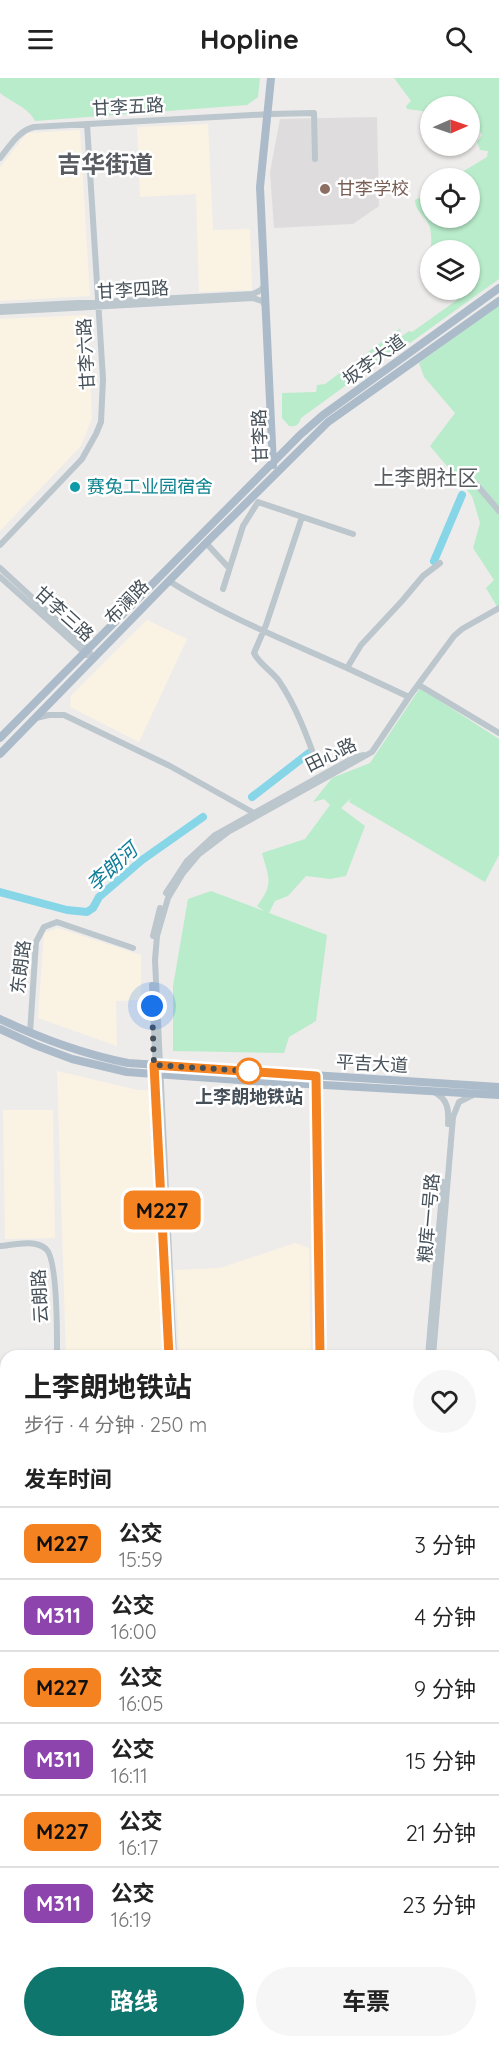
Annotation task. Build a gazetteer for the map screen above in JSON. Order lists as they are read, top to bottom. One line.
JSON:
{"streets":{"main road":["坂李大道","甘李路","布澜路","平吉大道"],"street":["甘李五路","甘李四路","甘李六路","甘李三路","田心路","东朗路","粮库一号路","云朗路"]},"crossings":[["甘李五路","甘李六路"],["甘李五路","甘李路"],["甘李四路","甘李六路"],["甘李四路","甘李路"],["坂李大道","甘李路"],["坂李大道","布澜路"],["甘李路","布澜路"],["布澜路","甘李三路"],["田心路","平吉大道"],["东朗路","平吉大道"],["平吉大道","粮库一号路"]],"districts":["吉华街道","上李朗社区"],"water":["李朗河"],"places":["甘李学校","赛兔工业园宿舍","上李朗地铁站"],"lines":["bus line M227"],"north":"right","page":{"header":"Hopline","on_map":"M227","heading":[["上李朗地铁站","步行 · 4 分钟 · 250 m"],"发车时间"],"list":[{"mark":"M227","name":"公交","note":"15:59","value":"3 分钟"},{"mark":"M311","name":"公交","note":"16:00","value":"4 分钟"},{"mark":"M227","name":"公交","note":"16:05","value":"9 分钟"},{"mark":"M311","name":"公交","note":"16:11","value":"15 分钟"},{"mark":"M227","name":"公交","note":"16:17","value":"21 分钟"},{"mark":"M311","name":"公交","note":"16:19","value":"23 分钟"}],"buttons":["路线","车票"]}}
